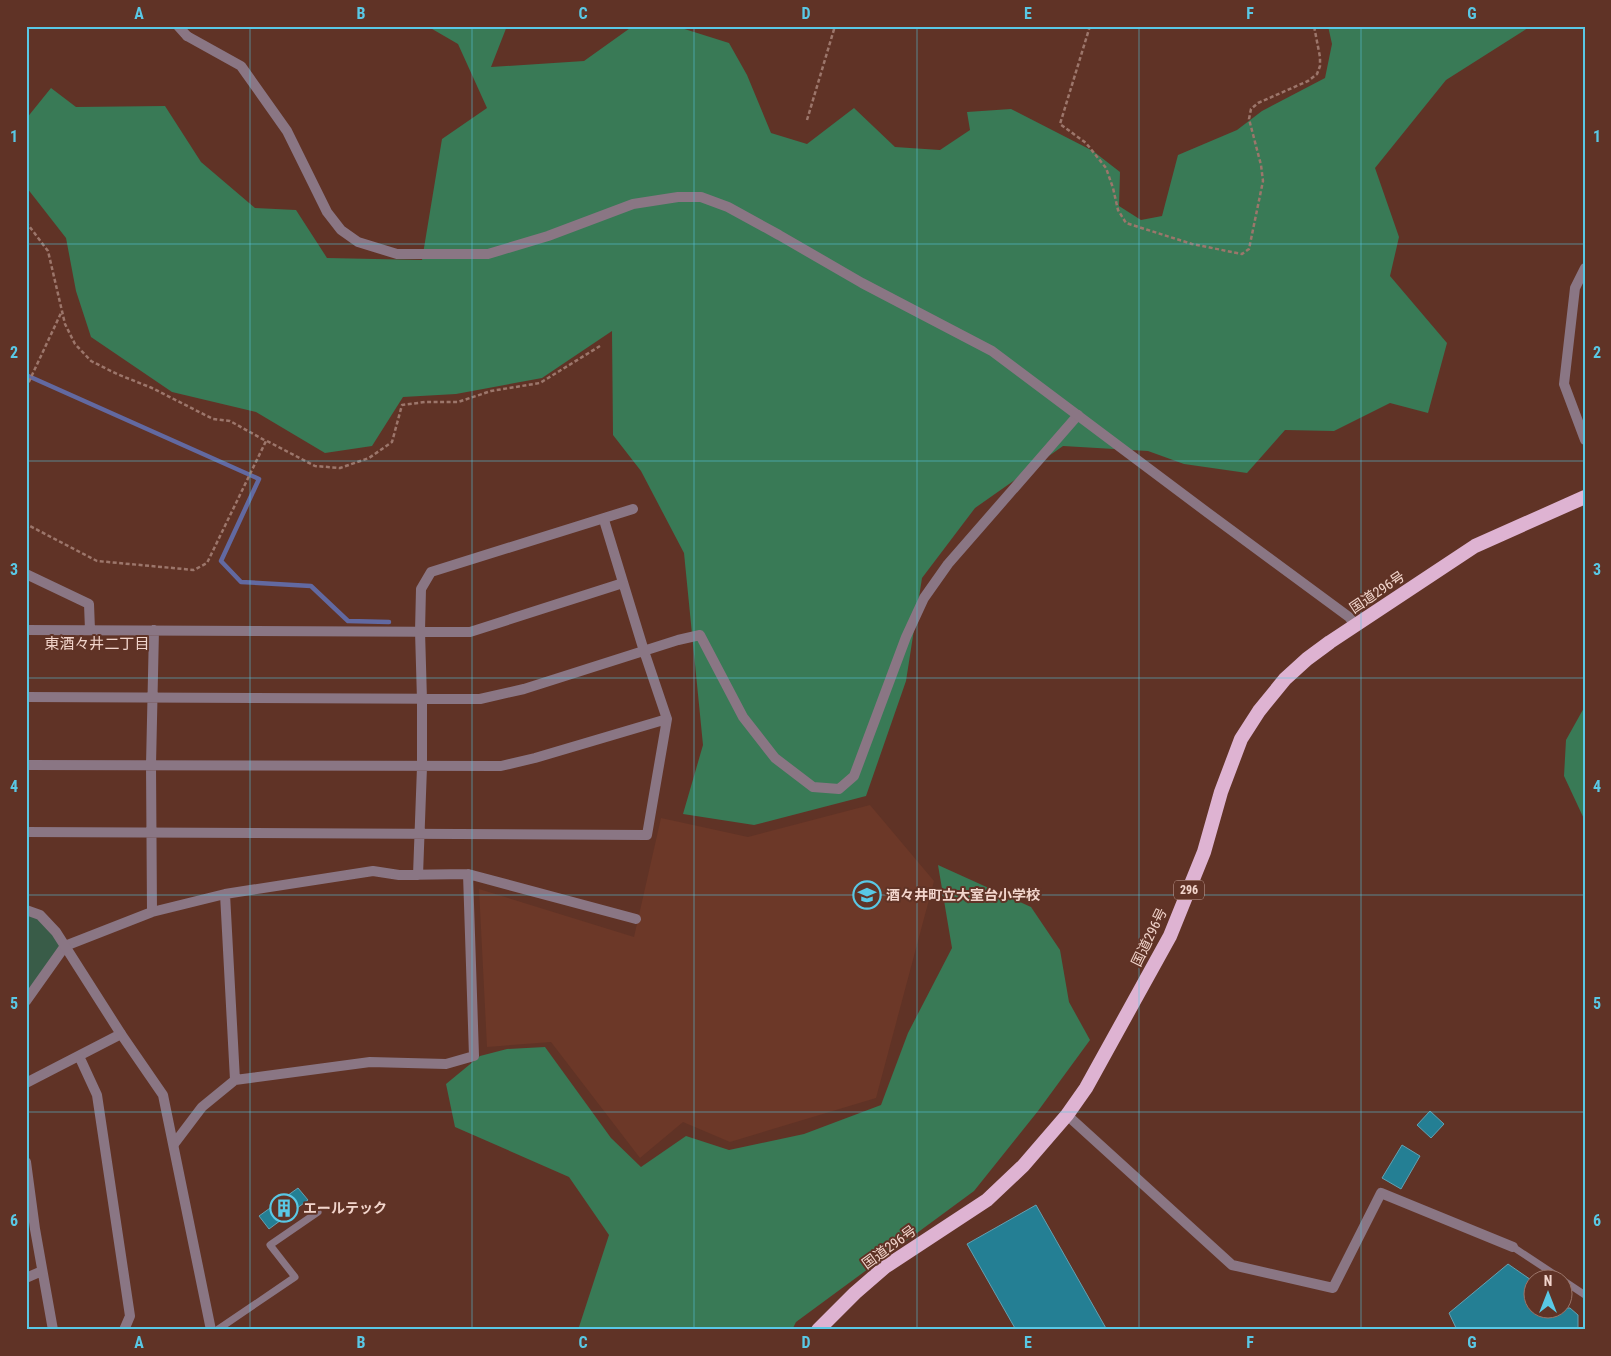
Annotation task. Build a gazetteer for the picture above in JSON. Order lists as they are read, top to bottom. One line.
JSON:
{"streets":{"highway":["国道296号","296"]},"districts":["東酒々井二丁目"],"places":{"school or university":["酒々井町立大室台小学校"],"building":["エールテック"]},"north":"top","grid":{"columns":["A","B","C","D","E","F","G"],"rows":["1","2","3","4","5","6"]}}
